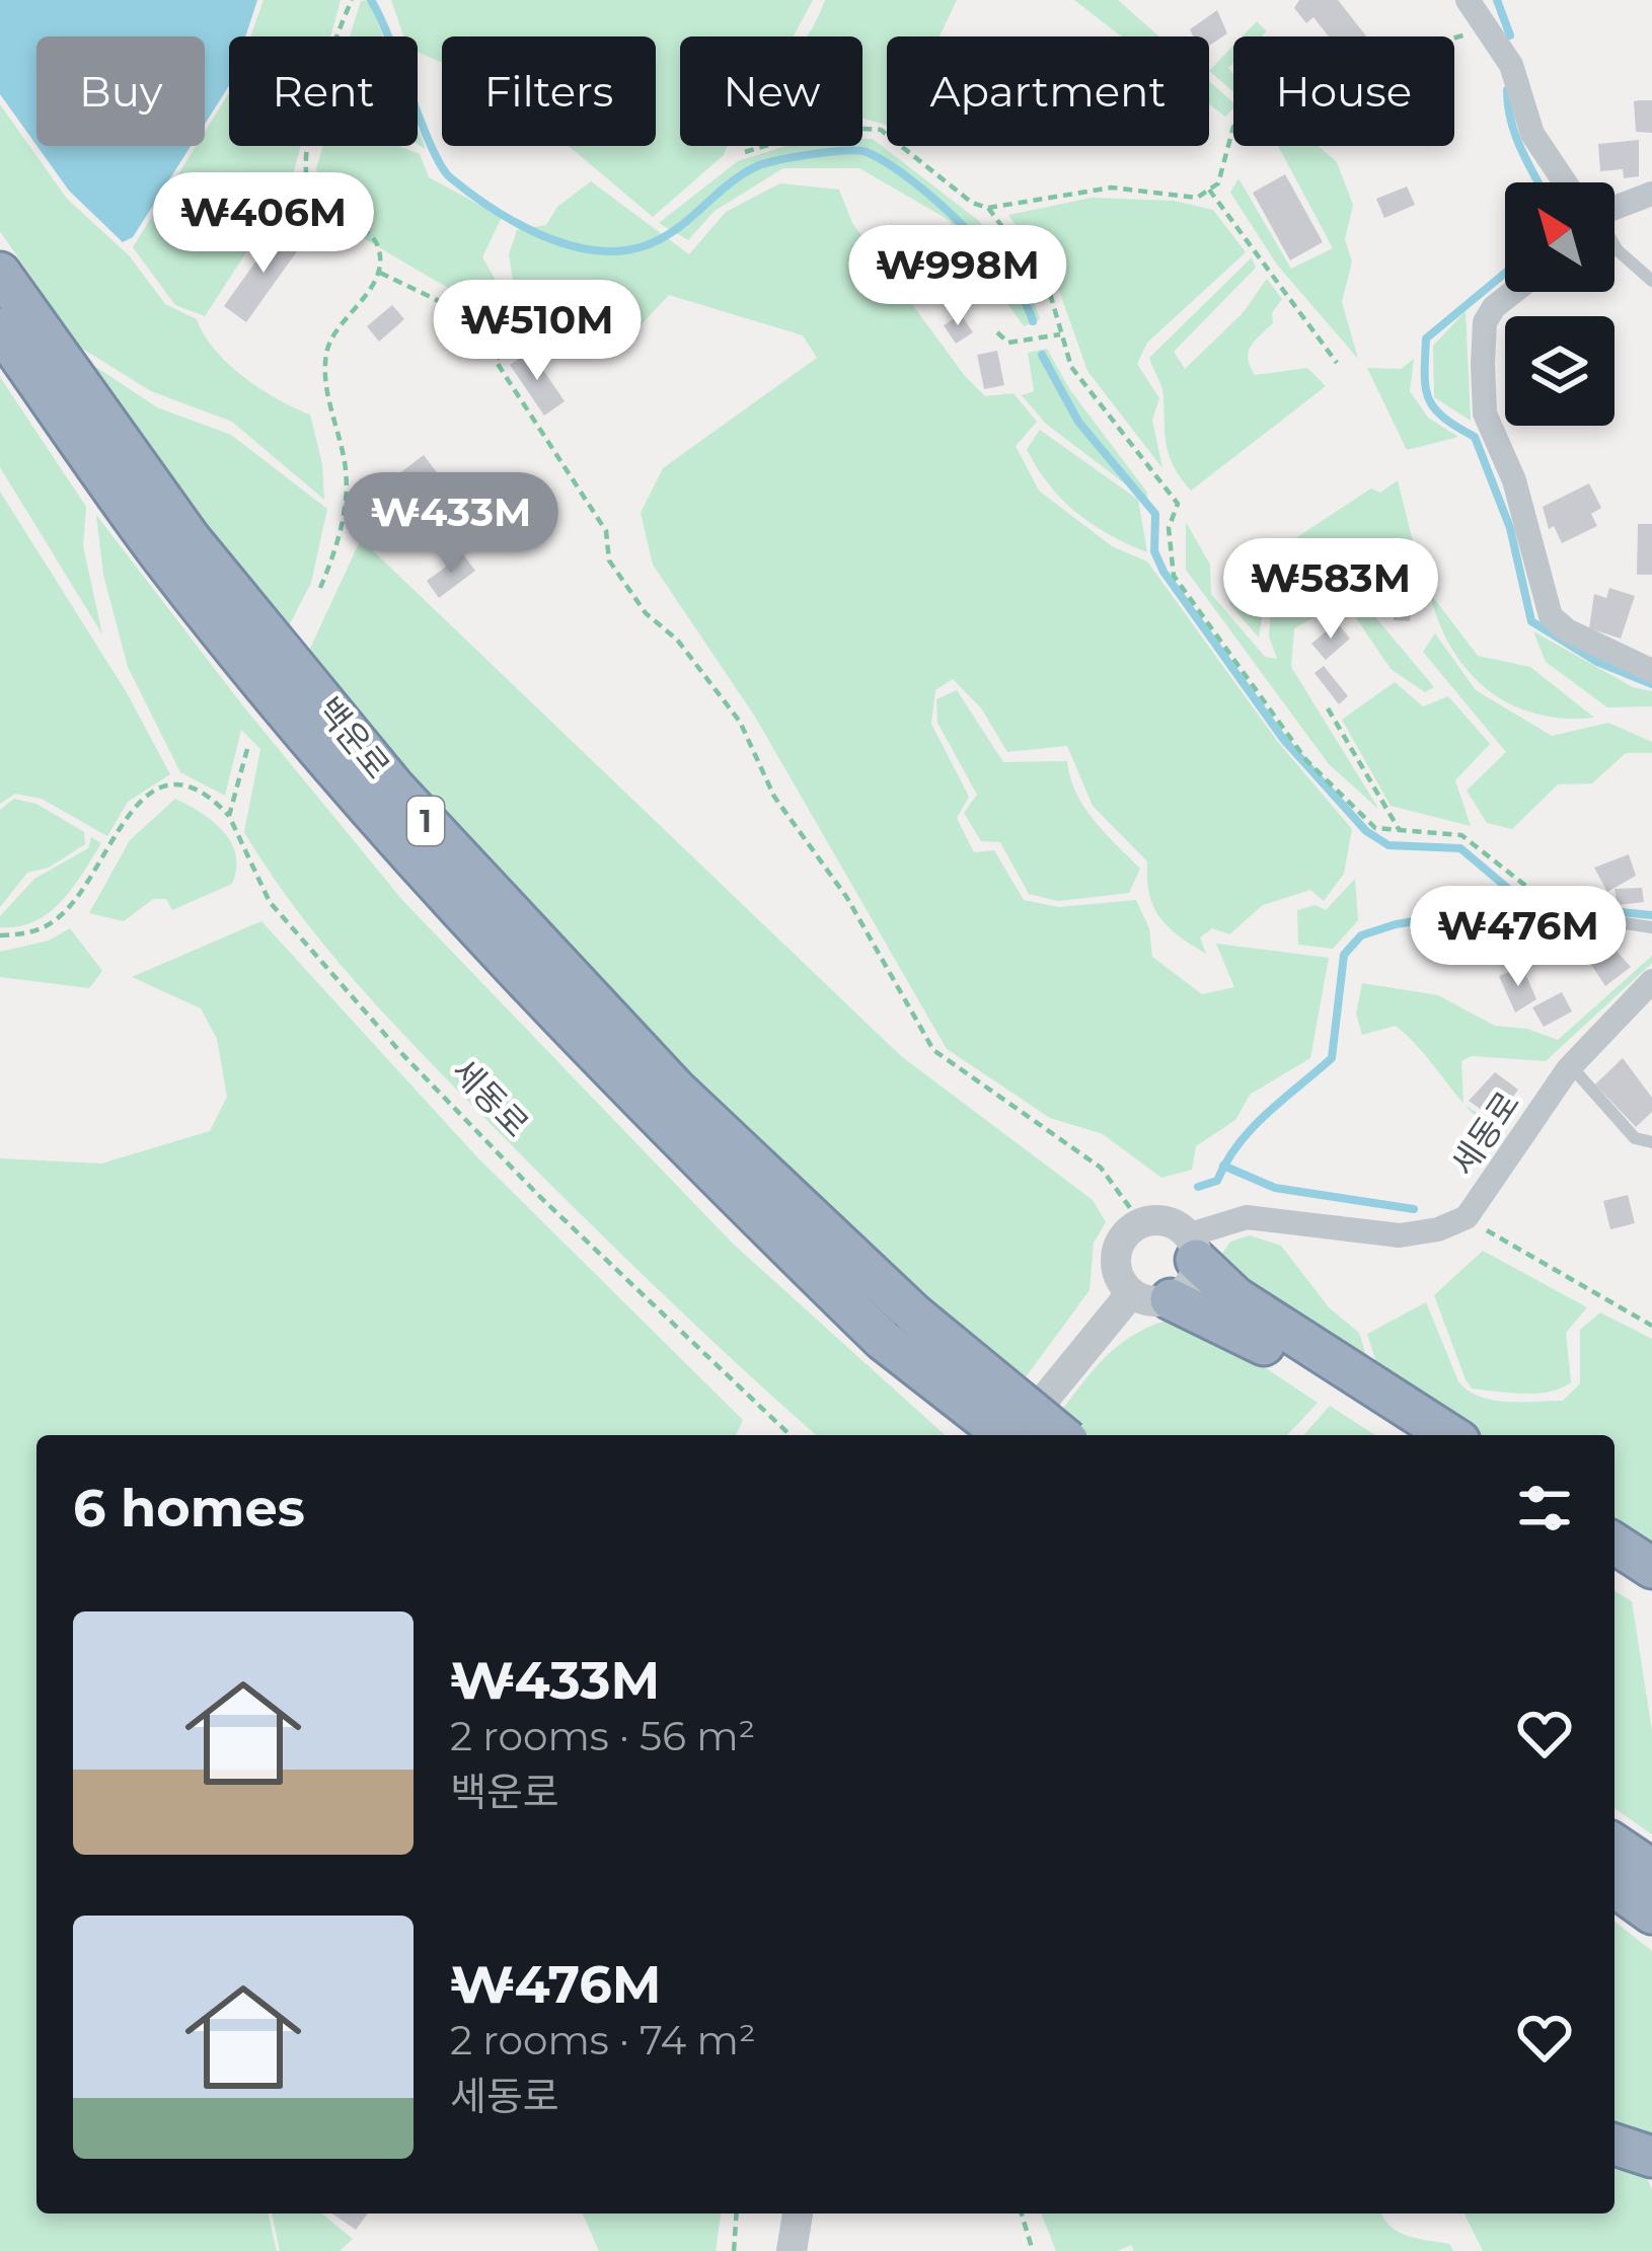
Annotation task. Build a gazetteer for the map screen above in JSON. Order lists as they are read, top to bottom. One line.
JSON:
{"streets":{"highway":["백운로","1"],"street":["세동로"]},"crossings":[["백운로","1"]],"north":"top left","page":{"chip":["Buy","Rent","Filters","New","Apartment","House"],"price":["₩406M","₩998M","₩510M","₩433M","₩583M","₩476M"],"heading":"6 homes","list":[{"name":"₩433M","note":"2 rooms · 56 m² · 백운로"},{"name":"₩476M","note":"2 rooms · 74 m² · 세동로"}]}}
